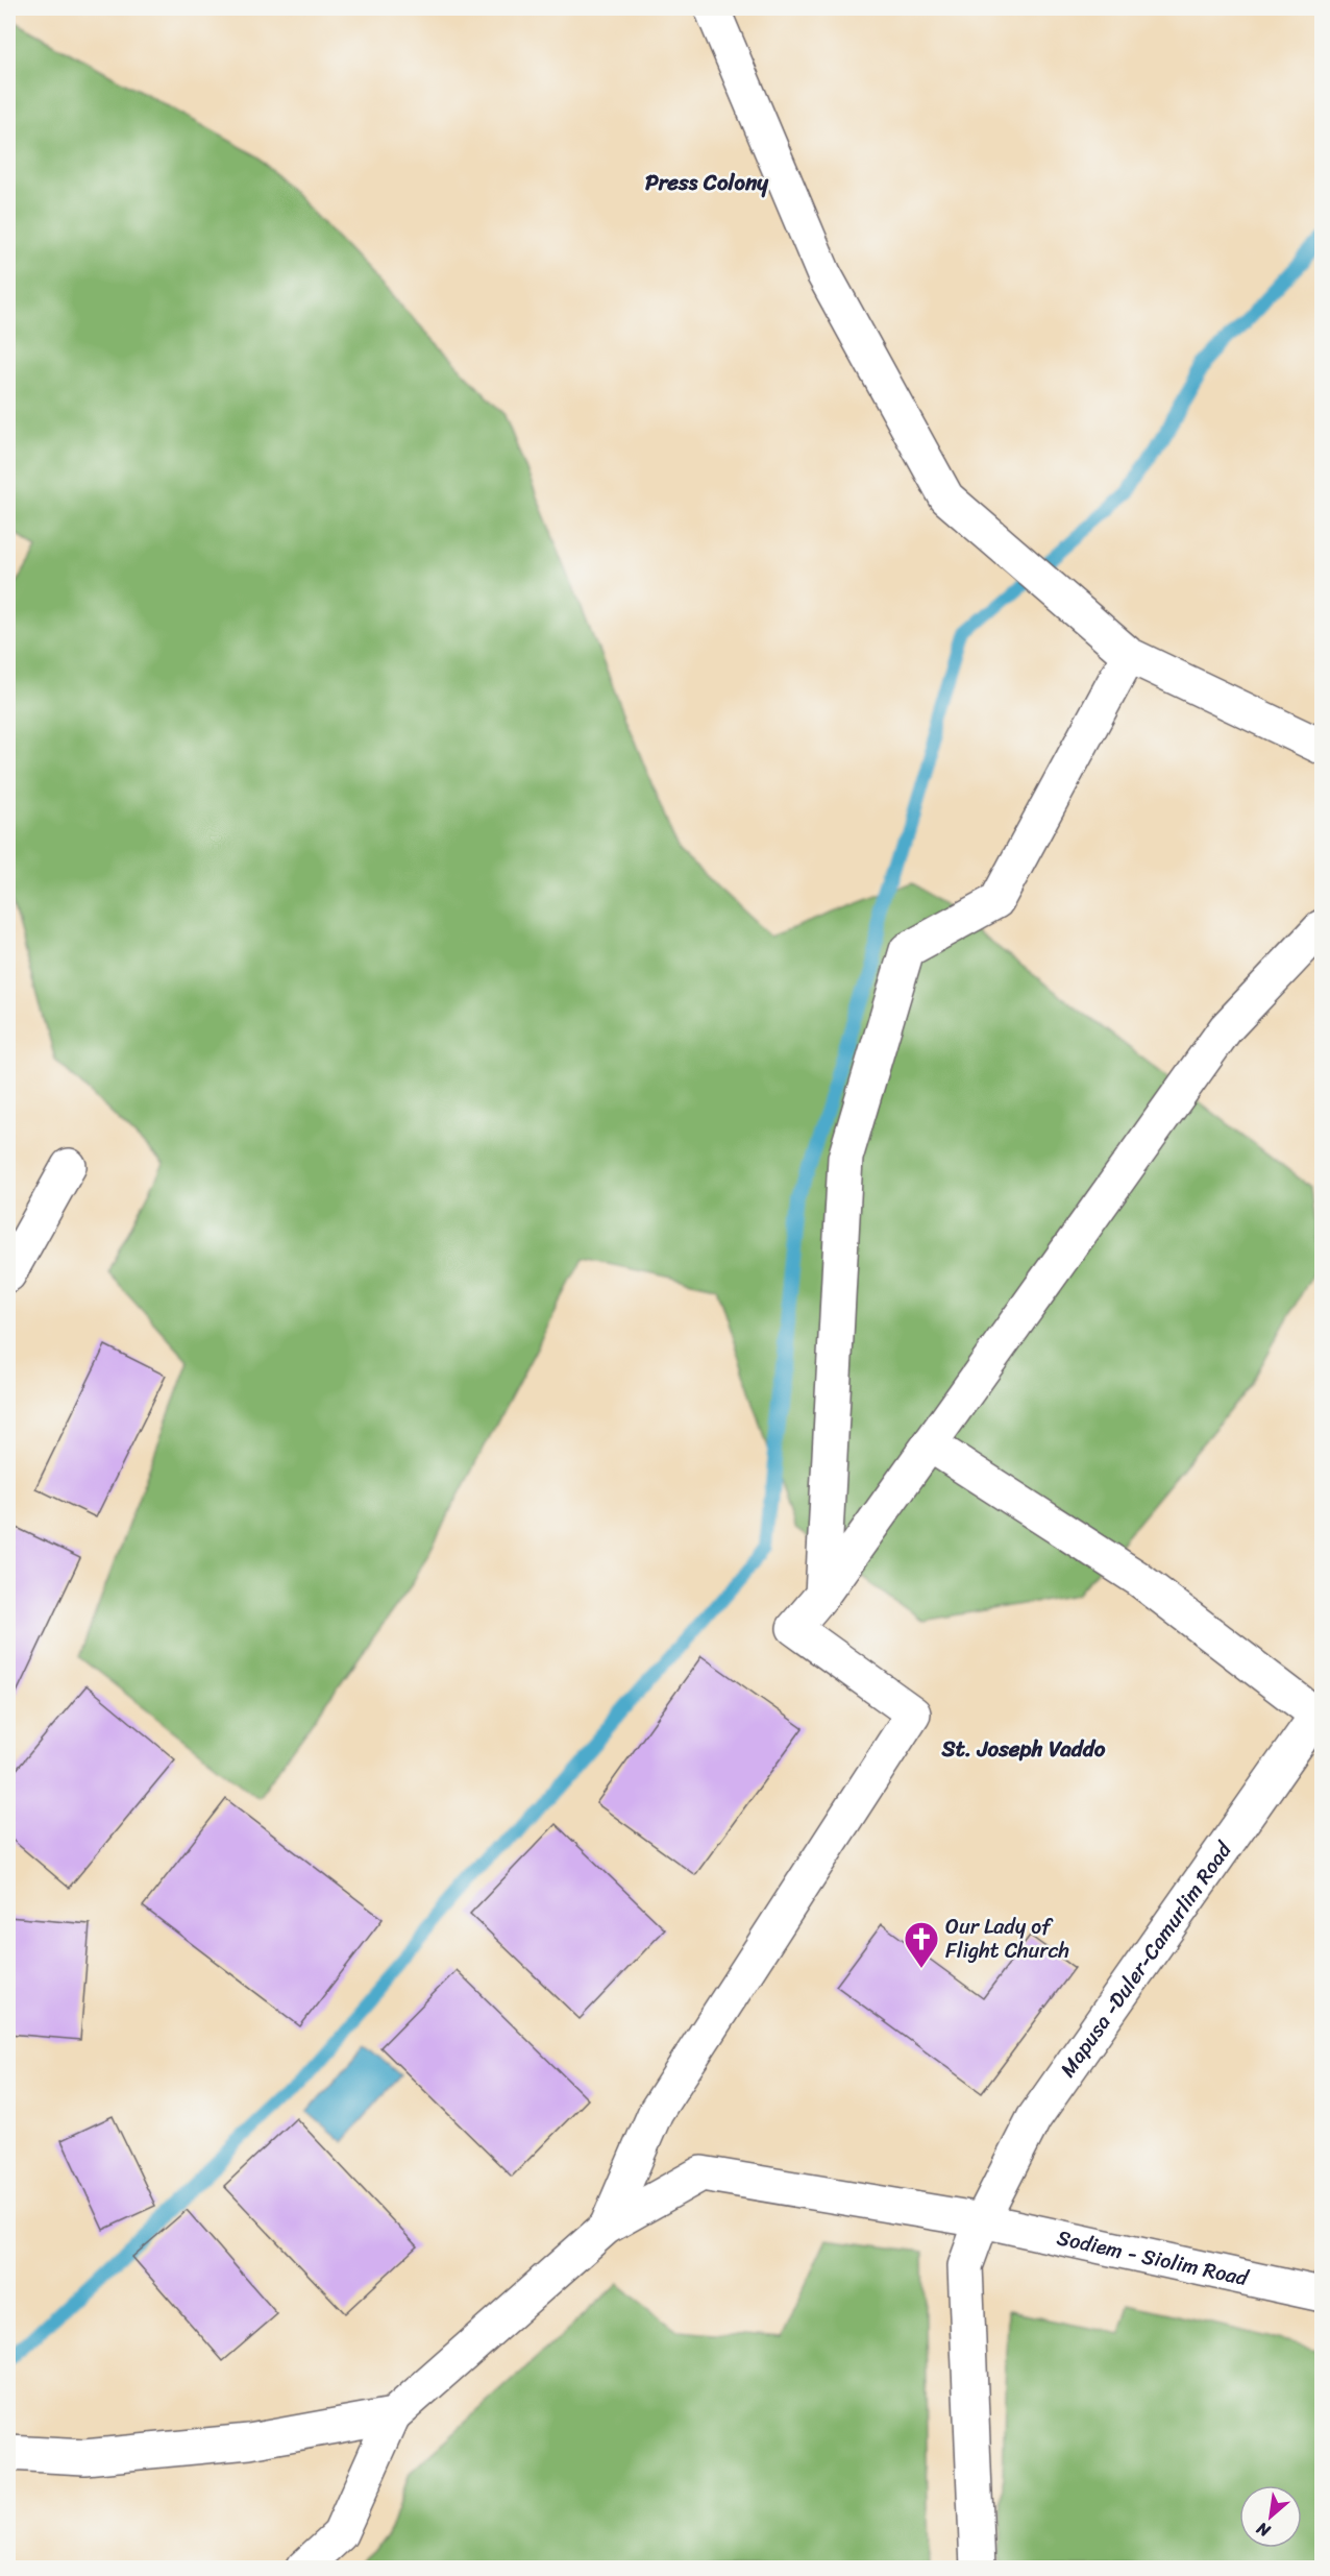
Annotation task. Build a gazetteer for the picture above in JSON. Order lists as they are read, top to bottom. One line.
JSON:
{"streets":{"street":["Mapusa -Duler-Camurlim Road","Sodiem - Siolim Road"]},"crossings":[["Mapusa -Duler-Camurlim Road","Sodiem - Siolim Road"]],"districts":["Press Colony","St. Joseph Vaddo"],"places":{"church":["Our Lady of Flight Church"]},"north":"bottom left"}
